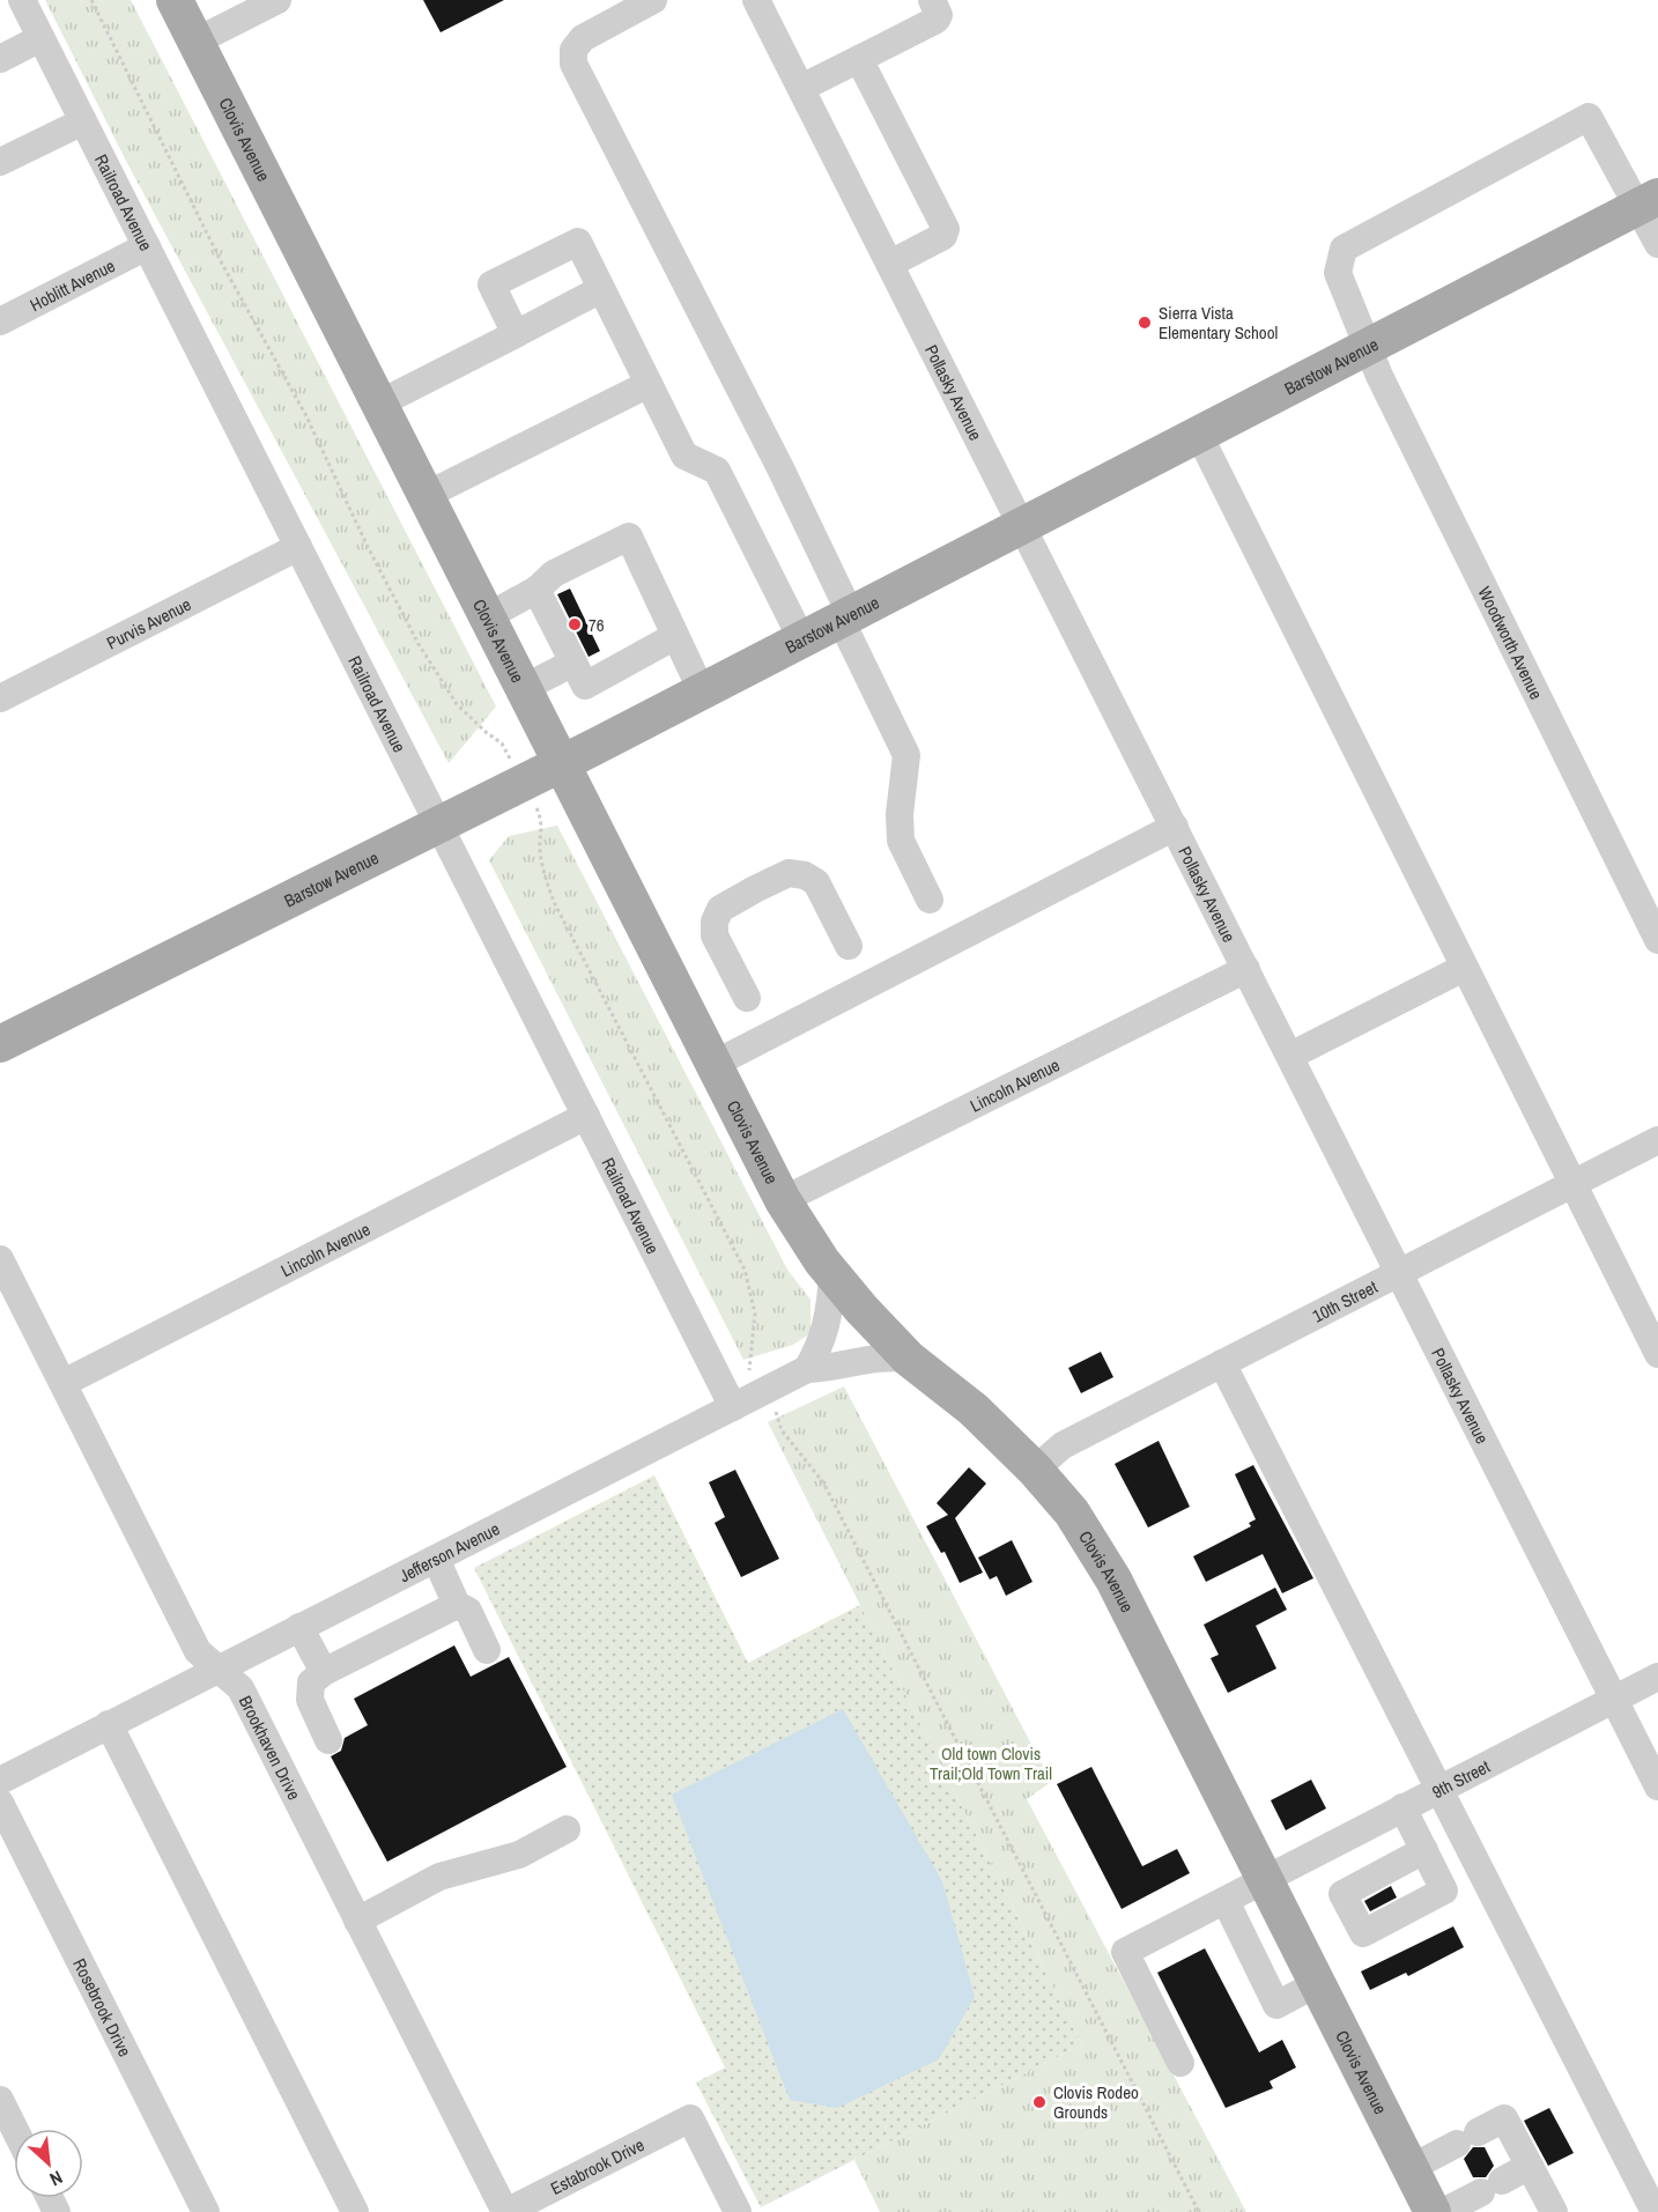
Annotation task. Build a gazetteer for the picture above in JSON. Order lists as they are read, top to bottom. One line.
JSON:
{"streets":{"main road":["Clovis Avenue","Barstow Avenue"],"street":["Railroad Avenue","Hoblitt Avenue","Pollasky Avenue","Purvis Avenue","Woodworth Avenue","Lincoln Avenue","10th Street","Jefferson Avenue","Brookhaven Drive","9th Street","Rosebrook Drive","Estabrook Drive"]},"crossings":[["Clovis Avenue","Barstow Avenue"],["Clovis Avenue","Lincoln Avenue"],["Clovis Avenue","10th Street"],["Clovis Avenue","Jefferson Avenue"],["Clovis Avenue","9th Street"],["Railroad Avenue","Hoblitt Avenue"],["Railroad Avenue","Barstow Avenue"],["Railroad Avenue","Purvis Avenue"],["Railroad Avenue","Lincoln Avenue"],["Railroad Avenue","Jefferson Avenue"],["Barstow Avenue","Pollasky Avenue"],["Barstow Avenue","Woodworth Avenue"],["Pollasky Avenue","Lincoln Avenue"],["Pollasky Avenue","10th Street"],["Pollasky Avenue","9th Street"],["Lincoln Avenue","Brookhaven Drive"],["Jefferson Avenue","Brookhaven Drive"],["Brookhaven Drive","Estabrook Drive"]],"parks":["Old town Clovis Trail;Old Town Trail"],"places":["Sierra Vista Elementary School","76","Clovis Rodeo Grounds"],"north":"bottom right"}
